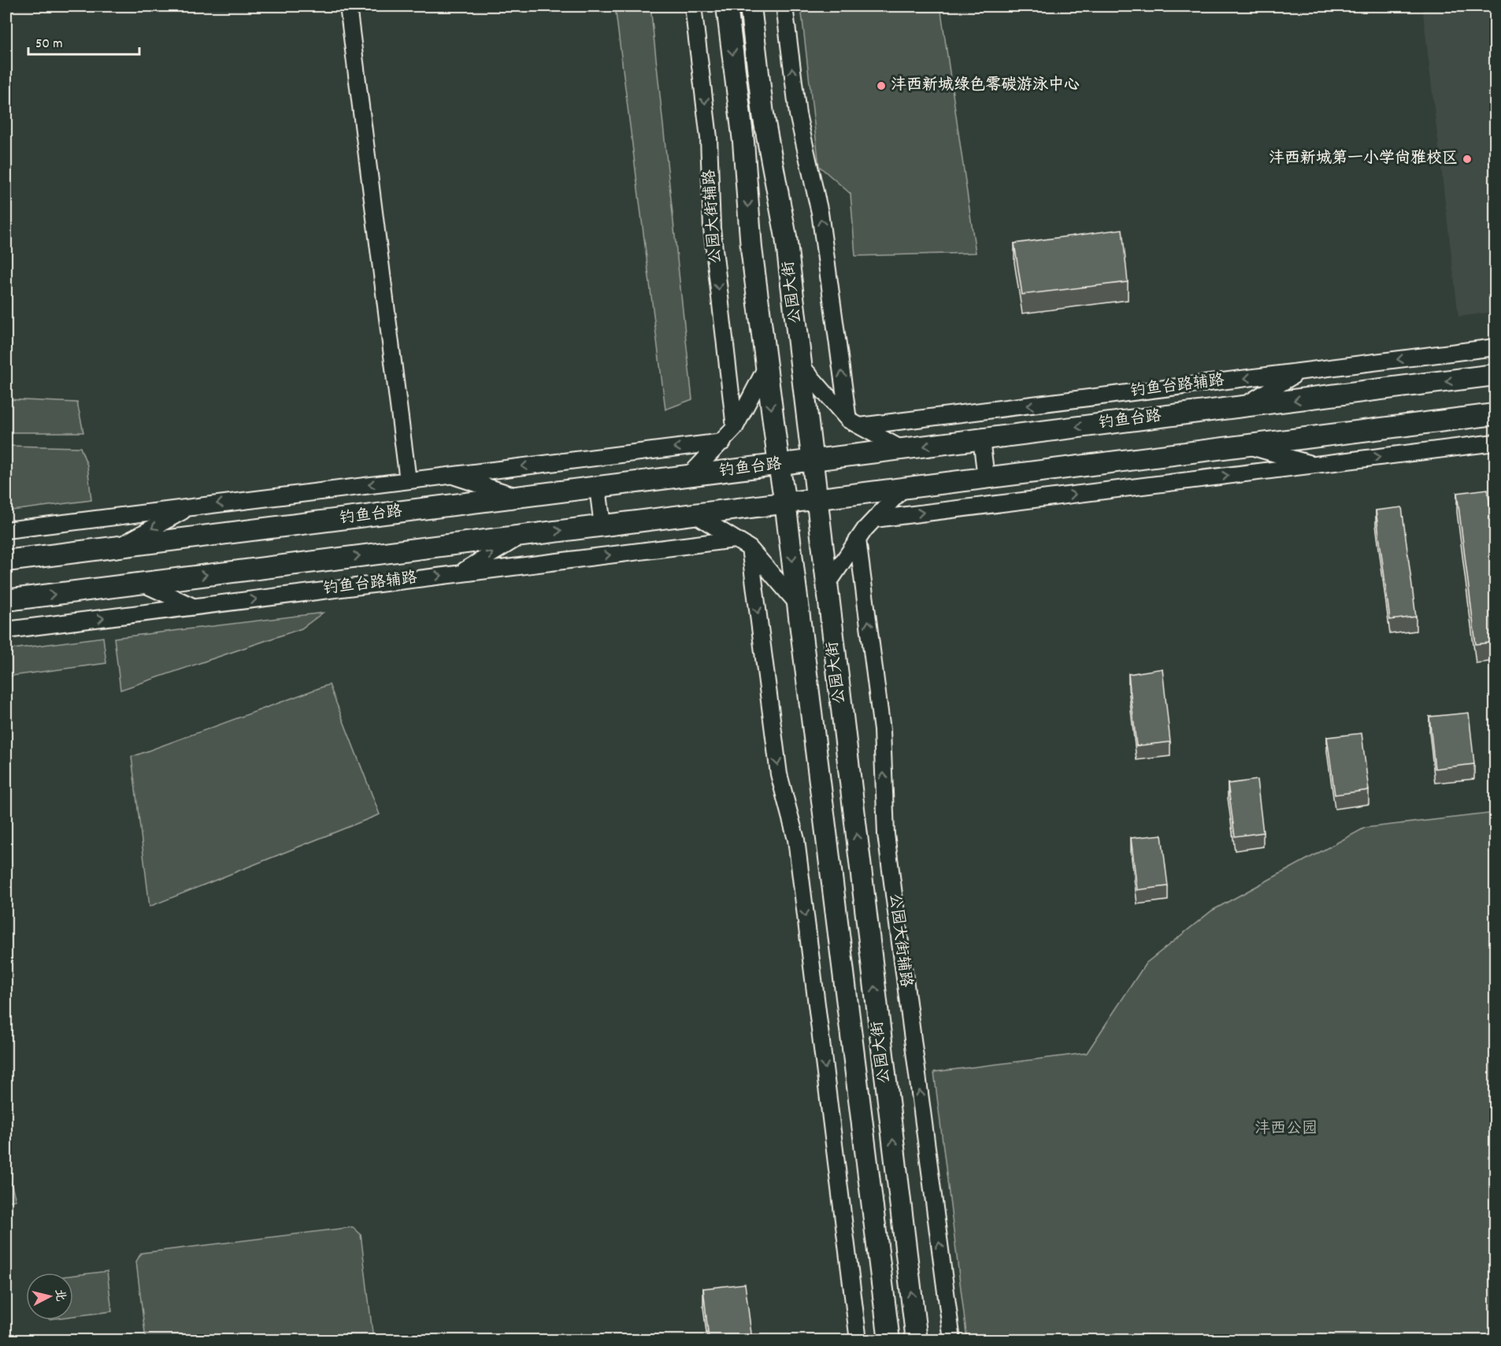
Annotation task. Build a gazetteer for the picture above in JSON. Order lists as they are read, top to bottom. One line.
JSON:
{"streets":{"main road":["公园大街","钓鱼台路"],"street":["公园大街辅路","钓鱼台路辅路"]},"crossings":[["公园大街","钓鱼台路"]],"parks":["沣西公园"],"places":["沣西新城绿色零碳游泳中心","沣西新城第一小学尚雅校区"],"scale_bar":"50 m","north":"right"}
